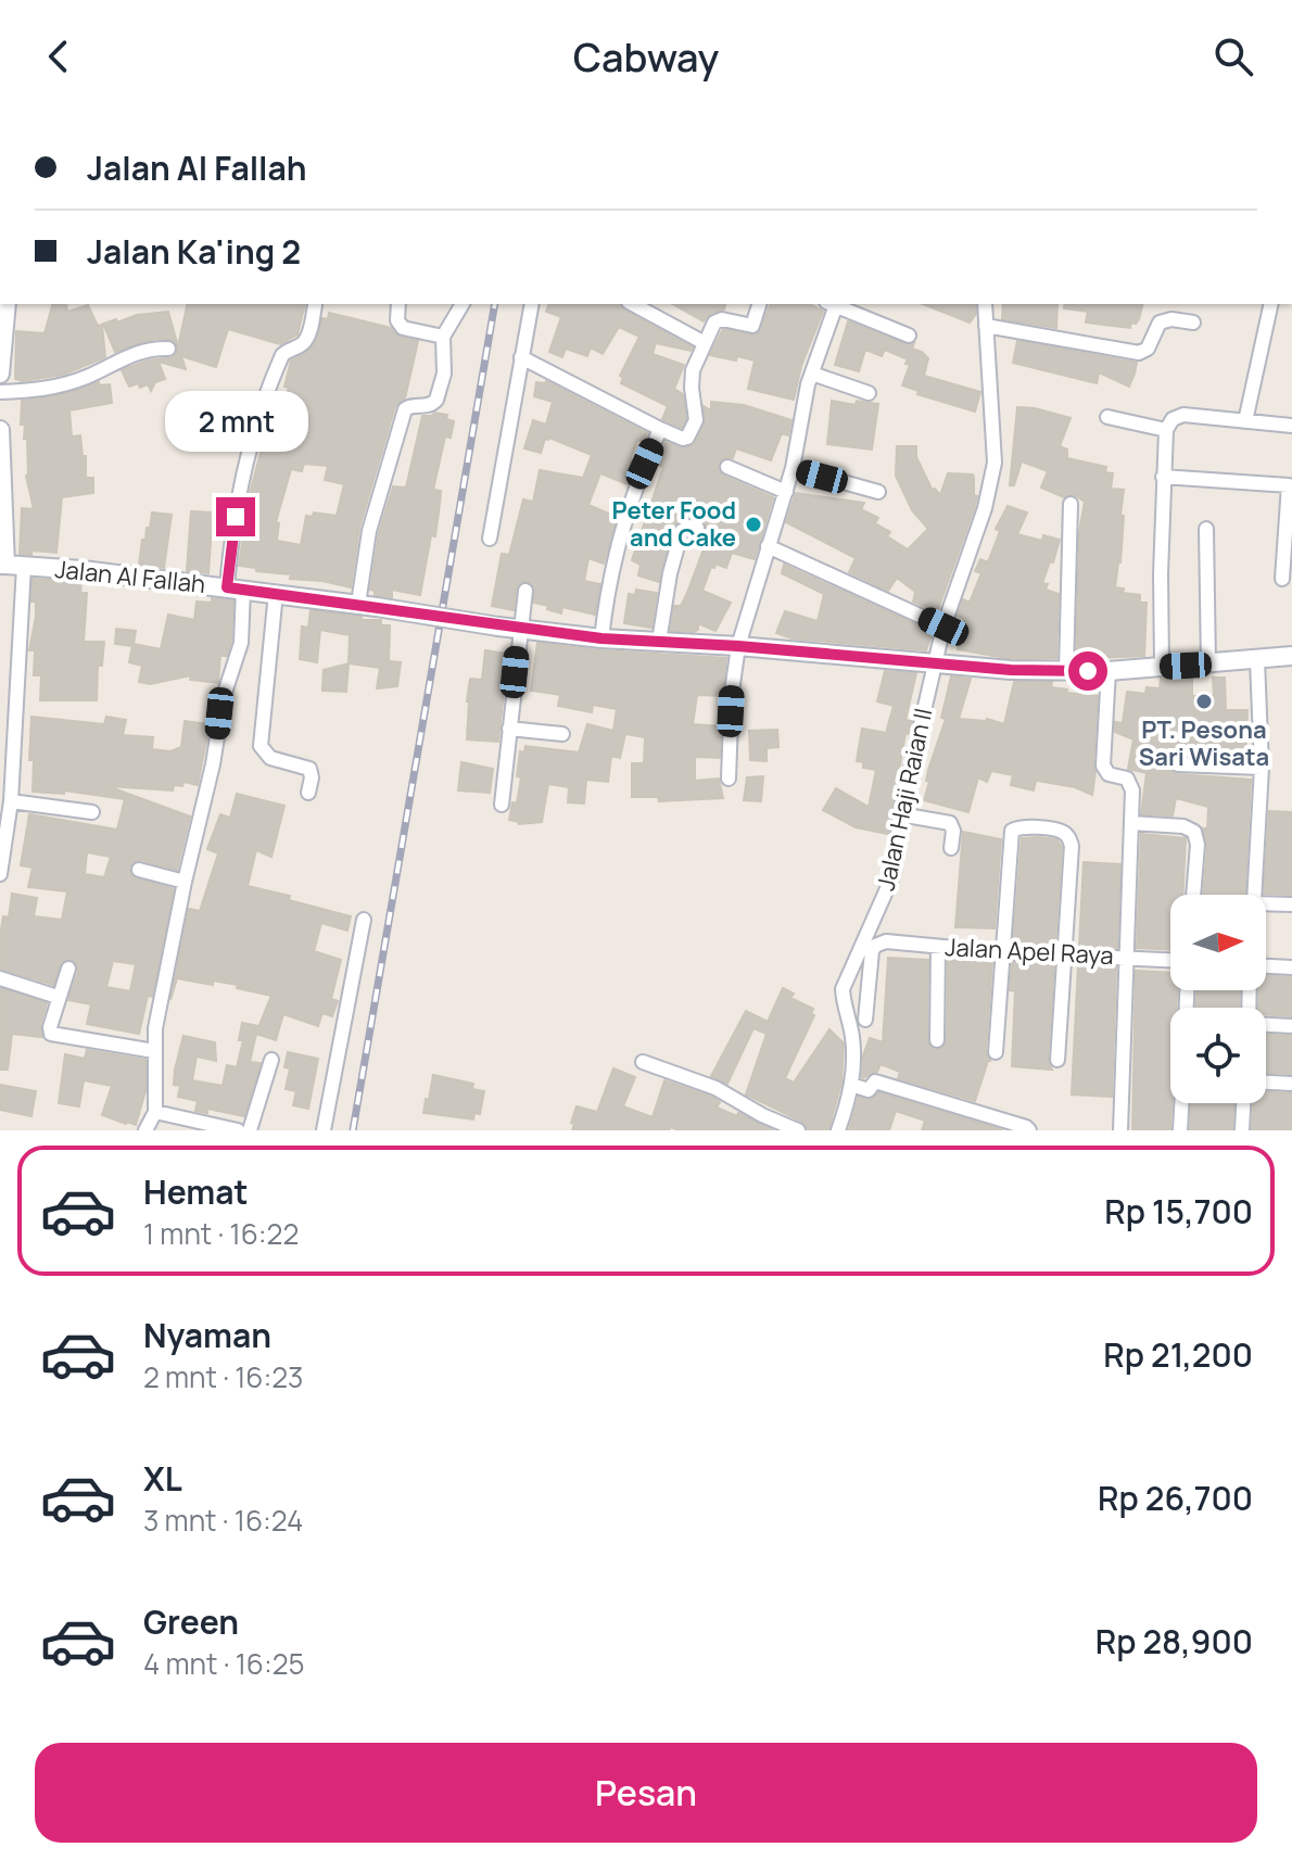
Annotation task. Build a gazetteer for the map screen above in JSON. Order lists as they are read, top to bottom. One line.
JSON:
{"streets":{"street":["Jalan Al Fallah","Jalan Haji Raian II","Jalan Apel Raya"]},"crossings":[["Jalan Al Fallah","Jalan Haji Raian II"]],"places":["Peter Food and Cake","PT. Pesona Sari Wisata"],"north":"right","page":{"header":"Cabway","banner":["Jalan Al Fallah","Jalan Ka'ing 2"],"bubble":"2 mnt","list":[{"name":"Hemat","note":"1 mnt · 16:22","value":"Rp 15,700"},{"name":"Nyaman","note":"2 mnt · 16:23","value":"Rp 21,200"},{"name":"XL","note":"3 mnt · 16:24","value":"Rp 26,700"},{"name":"Green","note":"4 mnt · 16:25","value":"Rp 28,900"}],"buttons":"Pesan"}}
